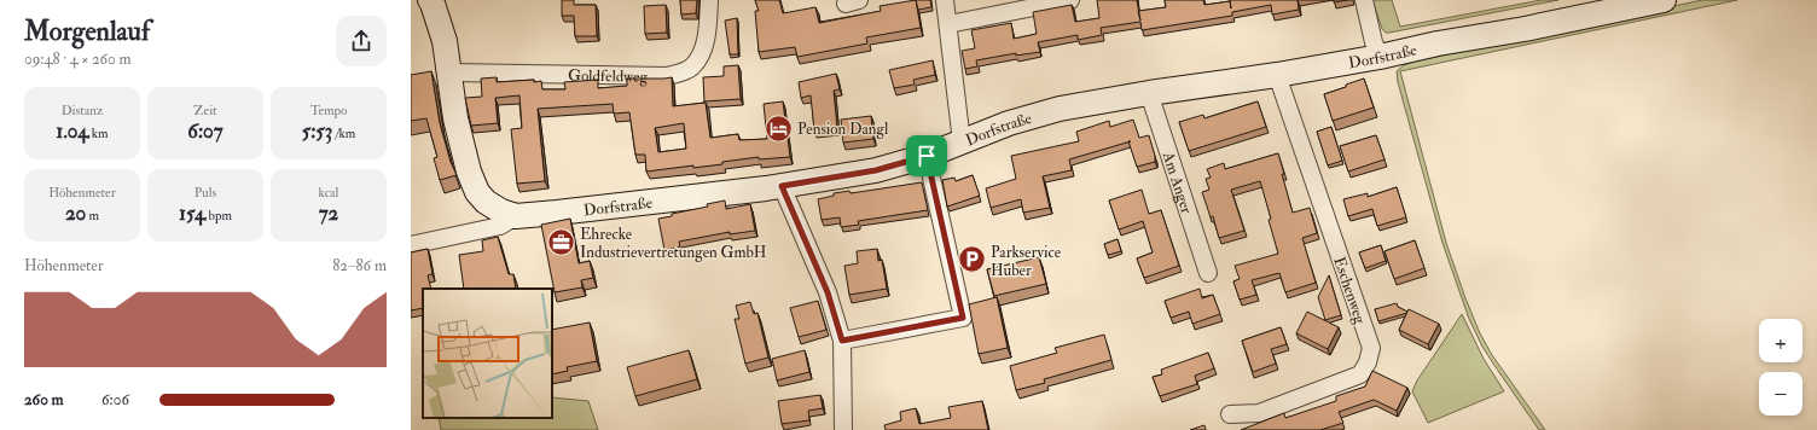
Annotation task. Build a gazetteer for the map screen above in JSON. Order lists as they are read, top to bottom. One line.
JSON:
{"streets":{"street":["Dorfstraße","Goldfeldweg","Am Anger","Eschenweg"]},"crossings":[["Dorfstraße","Am Anger"],["Dorfstraße","Eschenweg"]],"places":{"hotel":["Pension Dangl"],"office":["Ehrecke Industrievertretungen GmbH"],"parking":["Parkservice Huber"]},"page":{"heading":["Morgenlauf","09:48 · 4 × 260 m"],"stats":[["Distanz","1.04 km"],["Zeit","6:07"],["Tempo","5:53 /km"],["Höhenmeter","20 m"],["Puls","154 bpm"],["kcal","72"]],"chart":["Höhenmeter","82–86 m"],"map_buttons":["+","−"],"list":[{"name":"260 m","note":"6:06"}]}}
